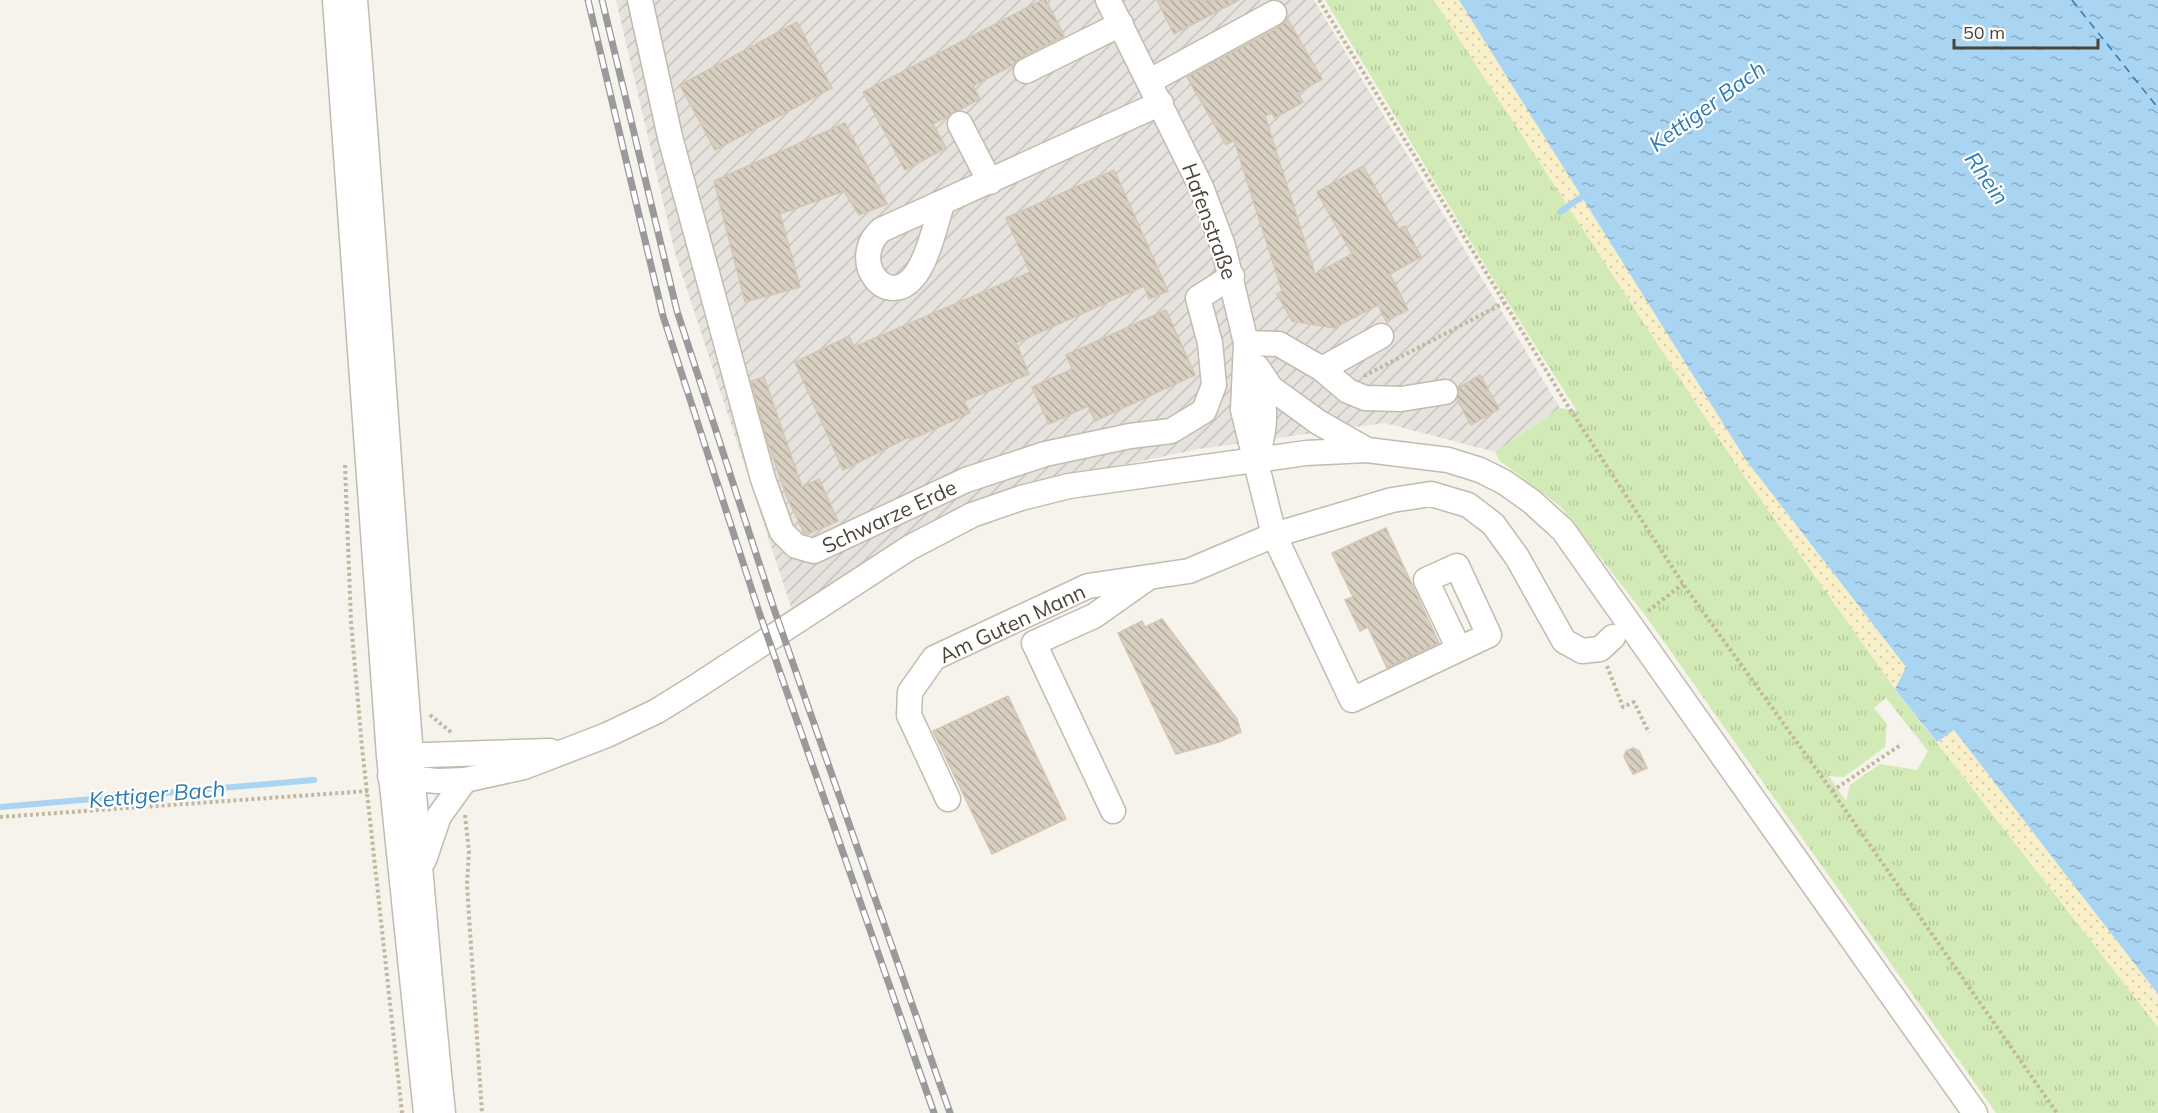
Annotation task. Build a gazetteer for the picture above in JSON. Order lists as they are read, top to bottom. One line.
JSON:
{"streets":{"street":["Hafenstraße","Schwarze Erde","Am Guten Mann"]},"crossings":[["Hafenstraße","Schwarze Erde"]],"water":["Kettiger Bach","Rhein"],"scale_bar":"50 m"}
